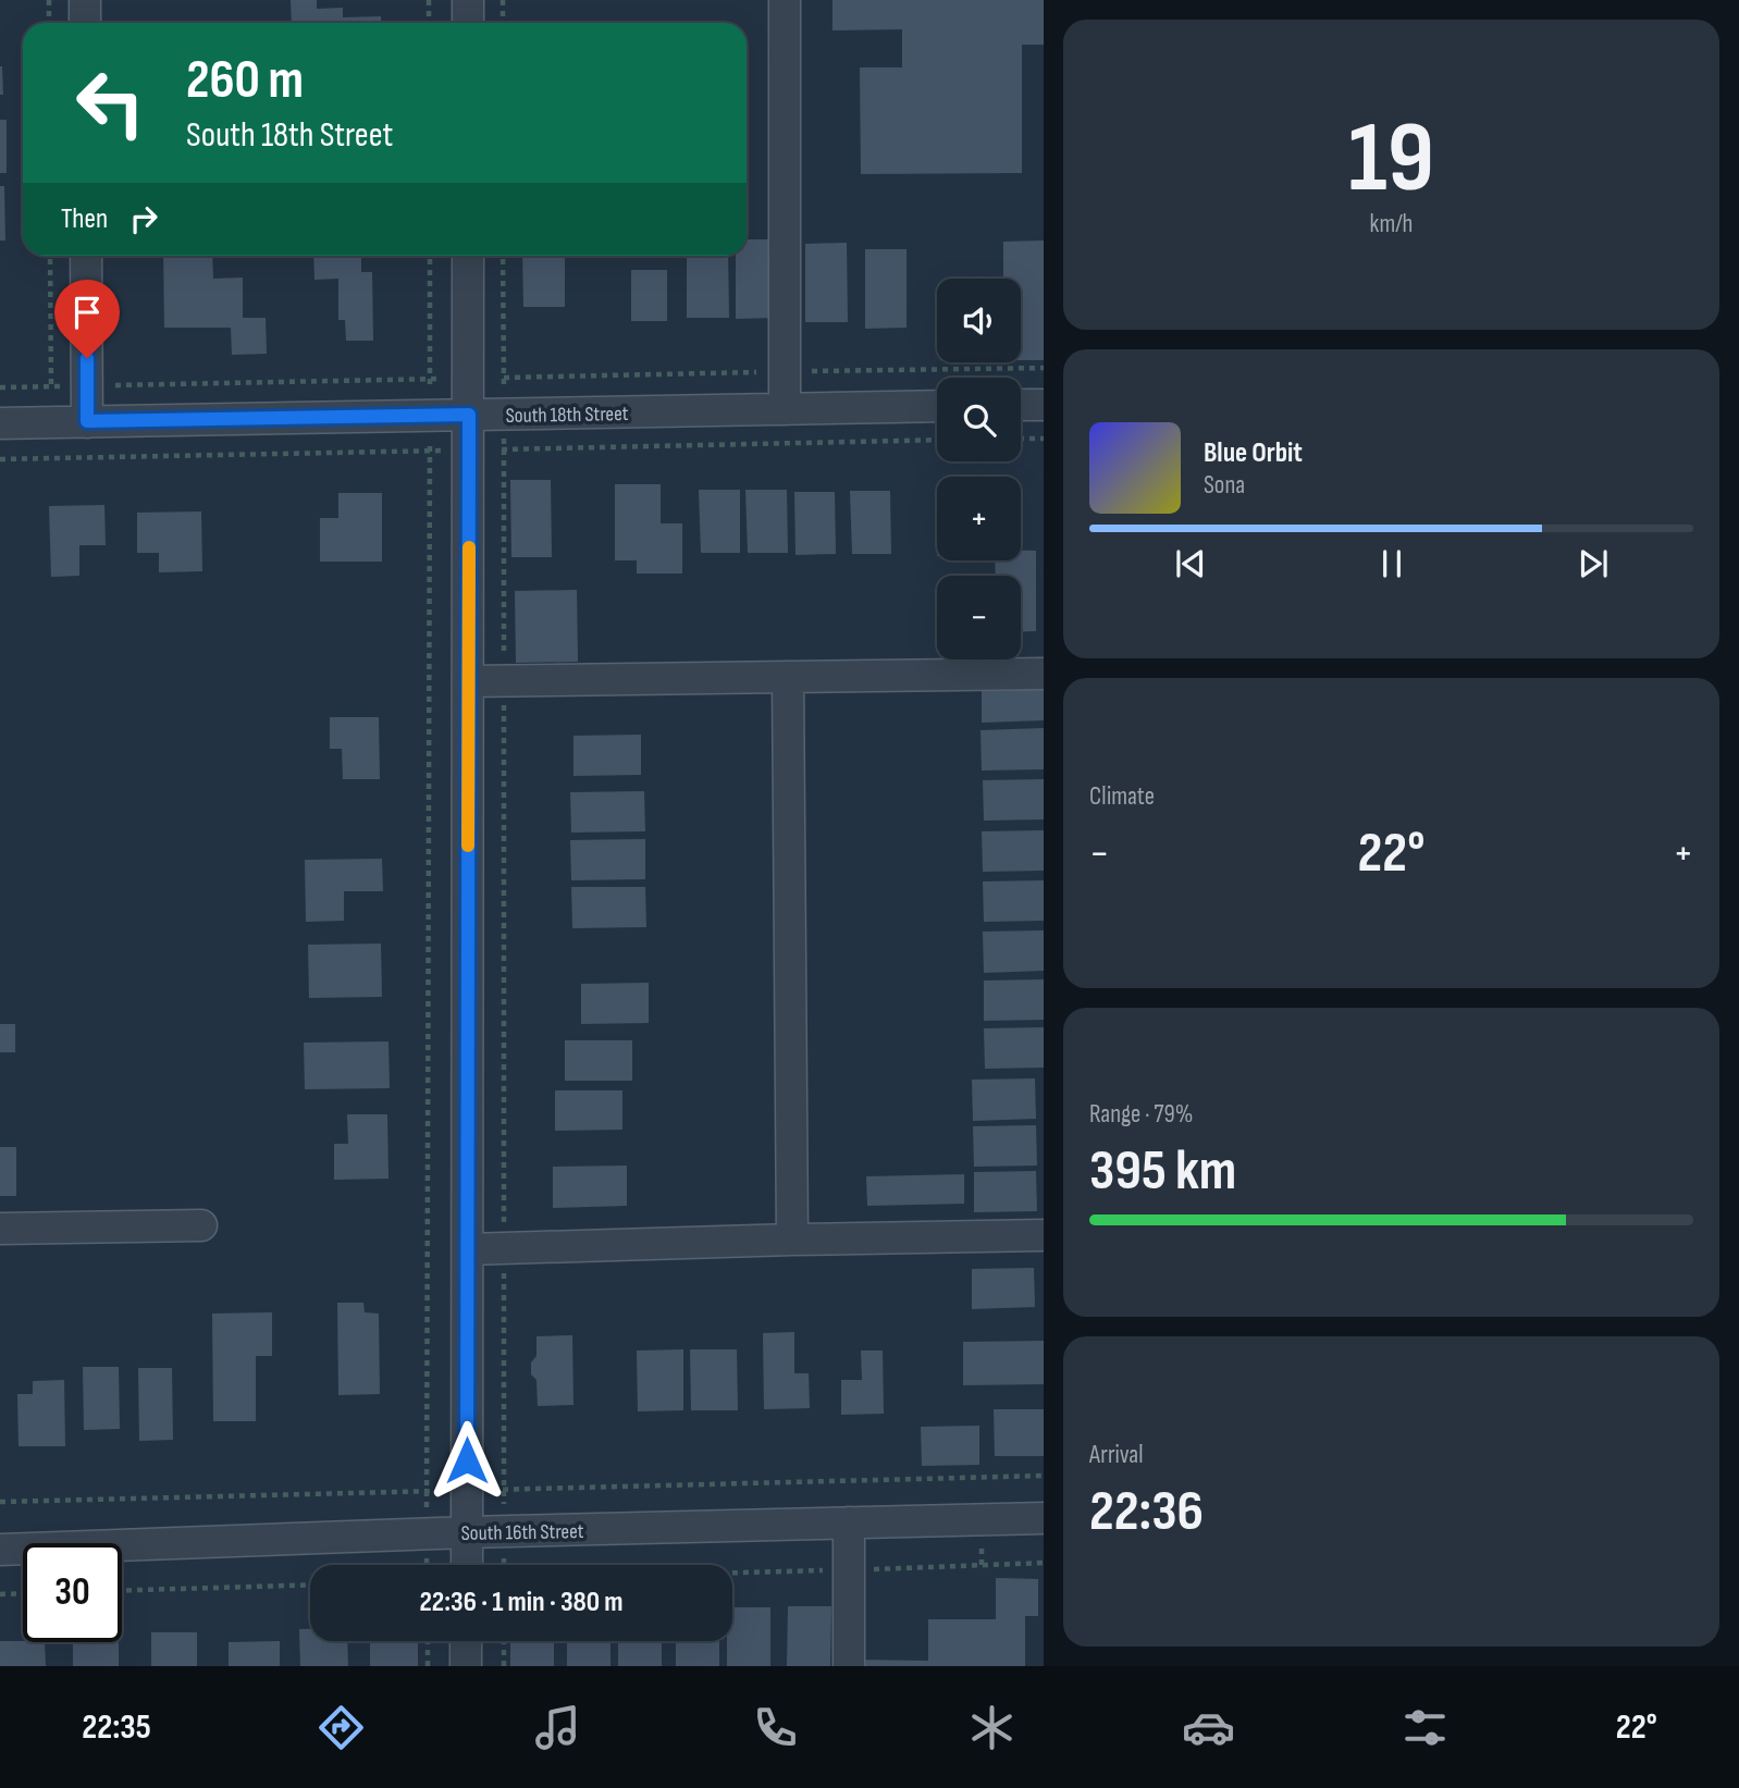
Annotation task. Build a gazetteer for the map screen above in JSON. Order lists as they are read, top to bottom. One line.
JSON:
{"streets":{"street":["South 18th Street","South 16th Street"]},"page":{"tile":[["19","km/h"],"Climate",["Range · 79%","395 km"],["Arrival","22:36"]],"turn":["260 m","South 18th Street"],"then":"Then","map_buttons":["+","−"],"song":["Blue Orbit","Sona"],"heat":["−","22°","+"],"limit":"30","trip":"22:36 · 1 min · 380 m","tabs":["22:35","22°"]}}
